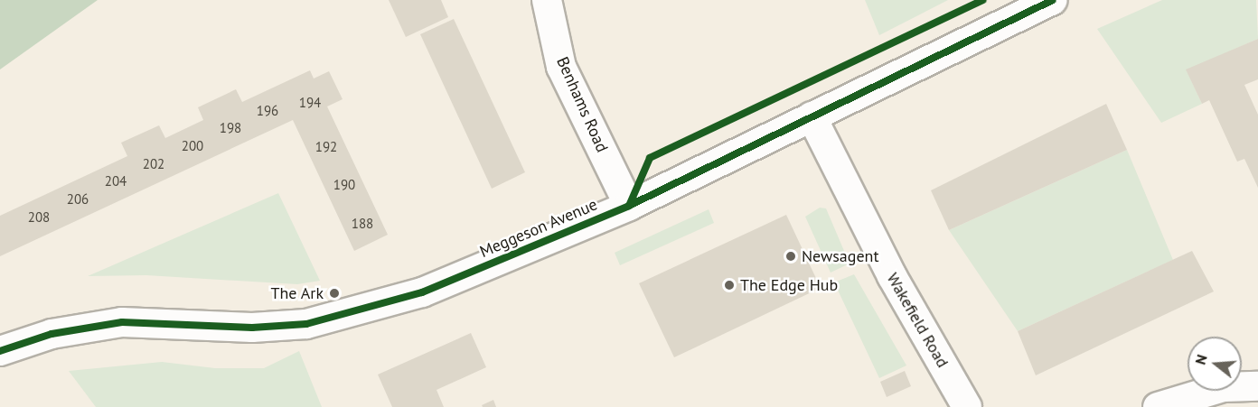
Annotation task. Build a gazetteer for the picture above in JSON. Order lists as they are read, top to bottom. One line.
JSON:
{"streets":{"street":["Benhams Road","Meggeson Avenue","Wakefield Road"]},"crossings":[["Benhams Road","Meggeson Avenue"],["Meggeson Avenue","Wakefield Road"]],"places":["Newsagent","The Edge Hub","The Ark"],"house_numbers":["194","196","198","200","192","202","204","190","206","208","188"],"north":"left"}
